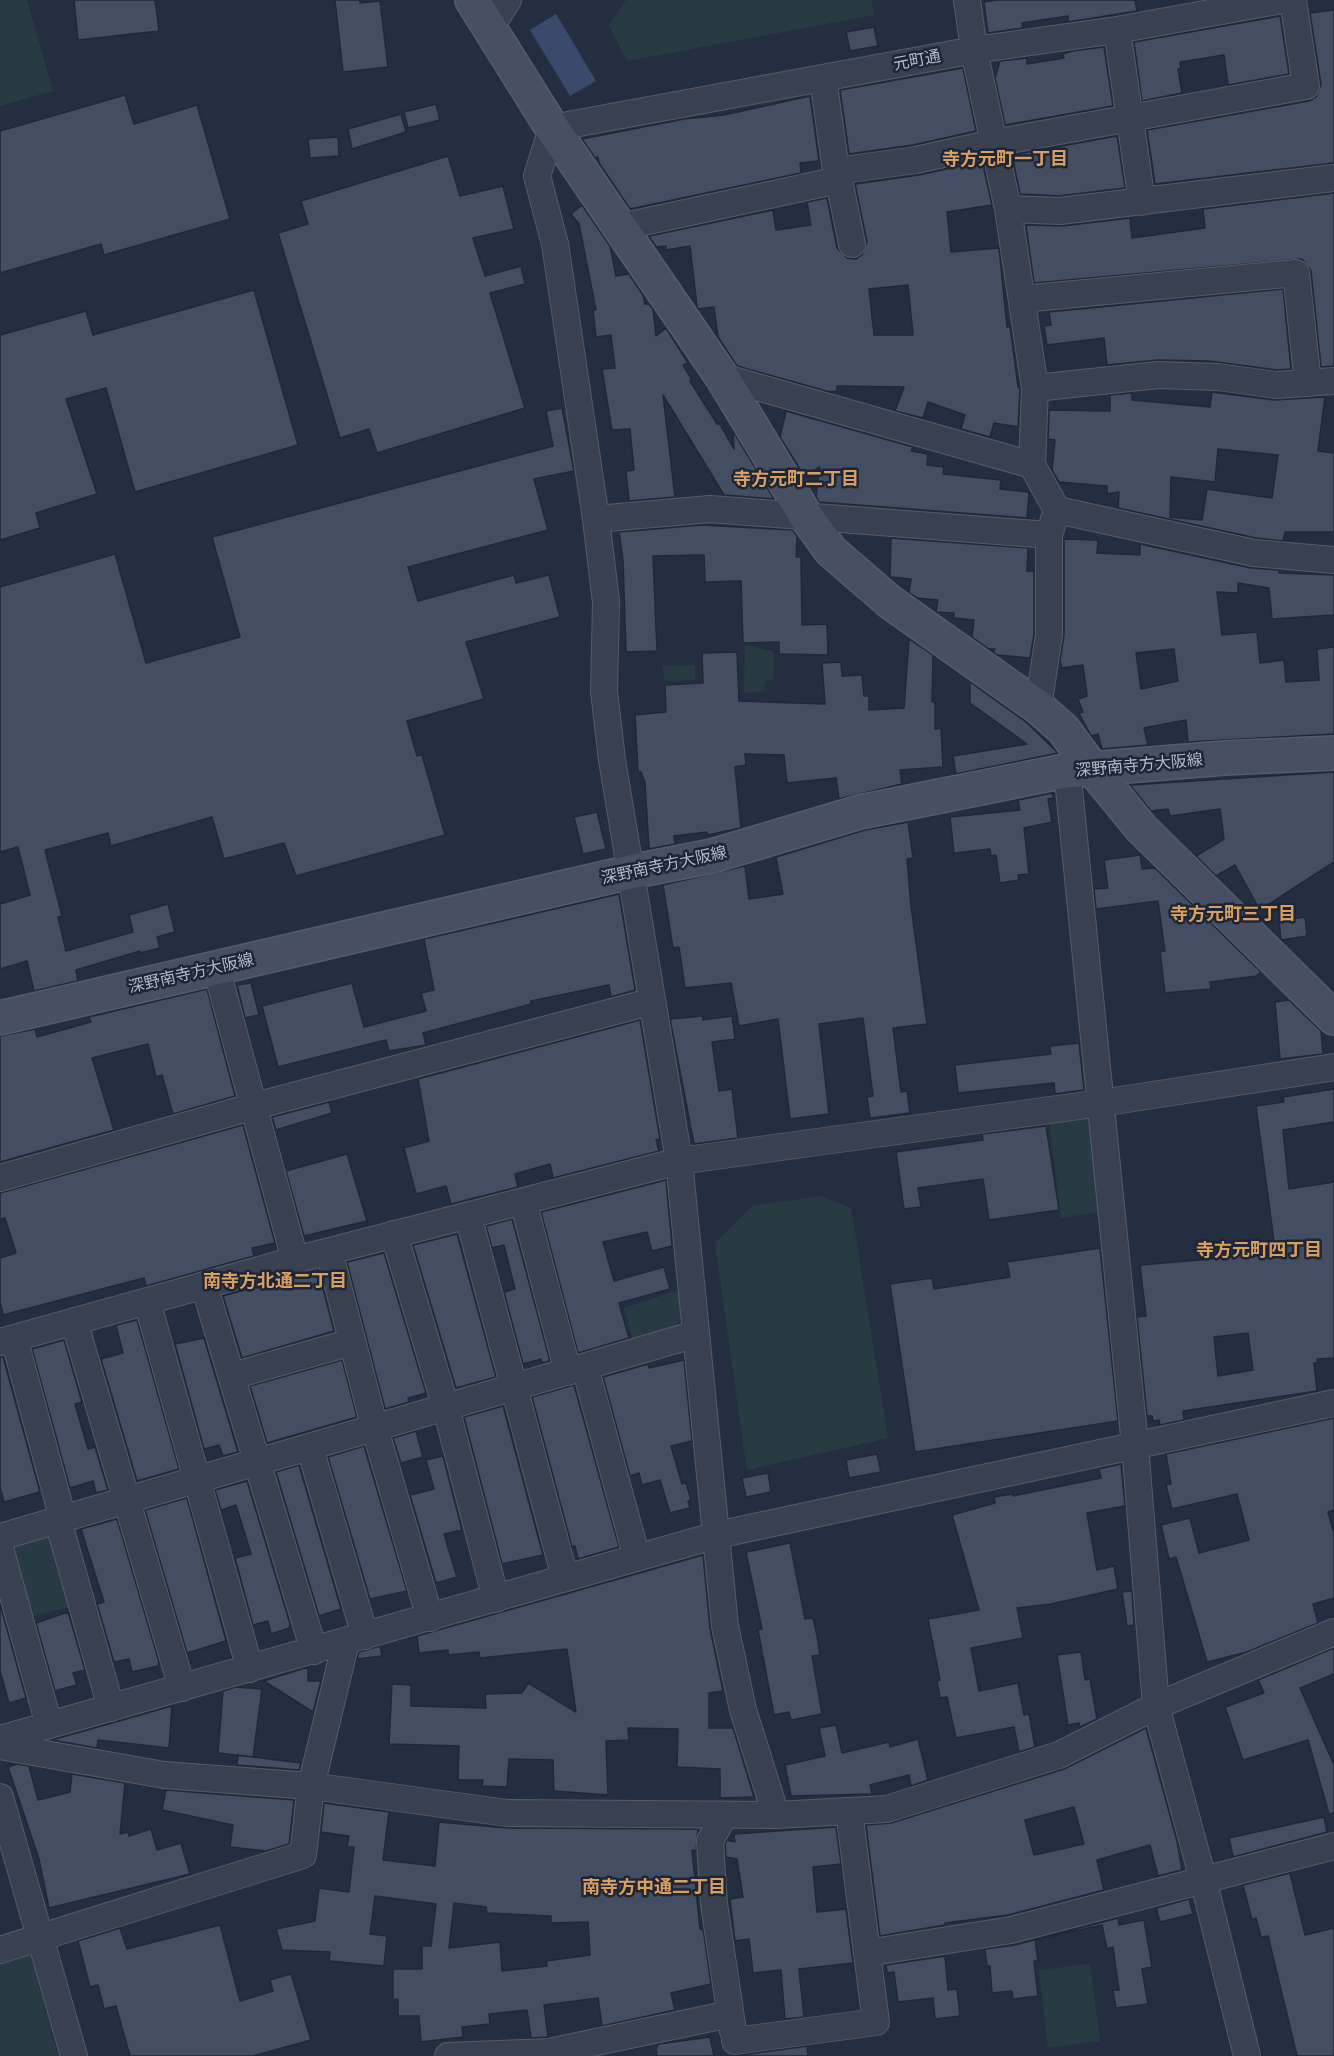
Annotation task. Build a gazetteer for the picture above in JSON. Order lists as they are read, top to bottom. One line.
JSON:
{"streets":{"street":["元町通","深野南寺方大阪線"]},"districts":["寺方元町一丁目","寺方元町二丁目","寺方元町三丁目","寺方元町四丁目","南寺方北通二丁目","南寺方中通二丁目"]}
